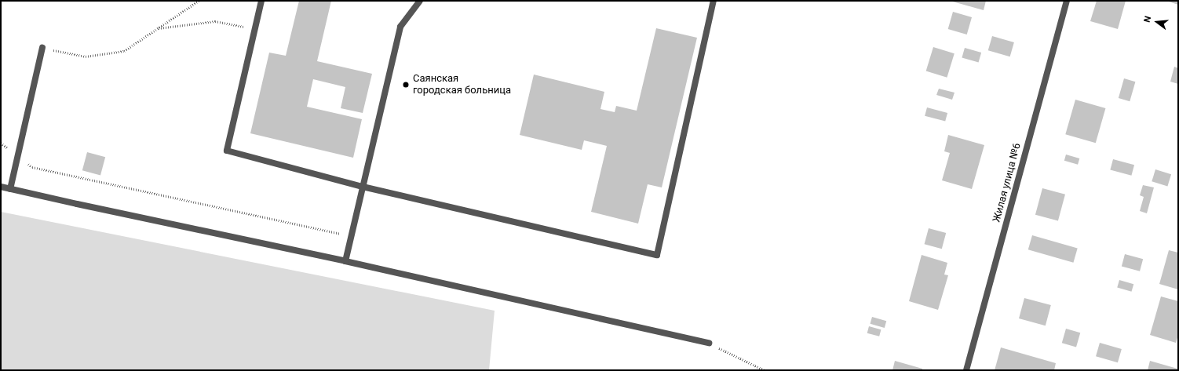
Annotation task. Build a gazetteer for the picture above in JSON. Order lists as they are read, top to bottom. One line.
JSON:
{"streets":{"street":["Жилая улица №6"]},"places":["Саянская городская больница"],"north":"left"}
